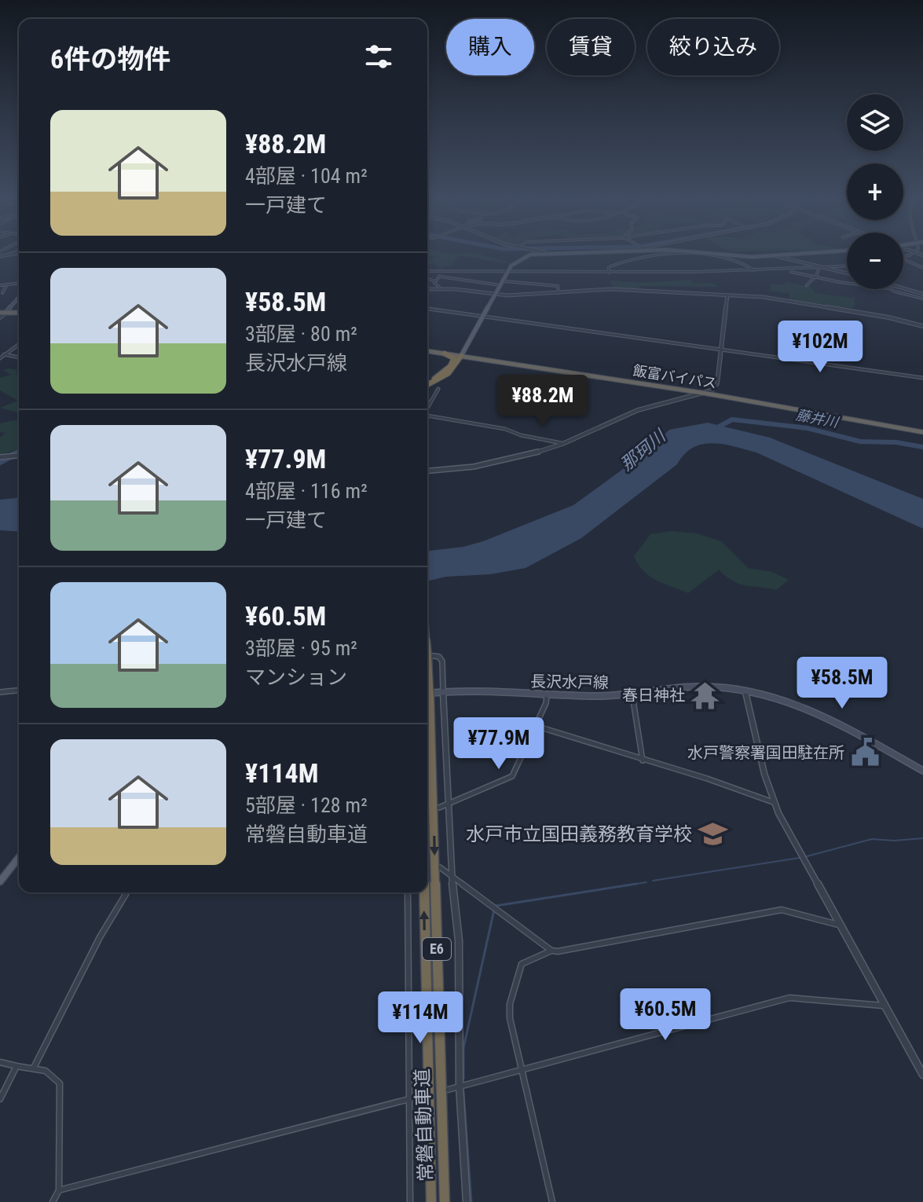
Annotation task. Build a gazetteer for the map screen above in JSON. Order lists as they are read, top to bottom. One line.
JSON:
{"streets":{"highway":["飯富バイパス","E6","常磐自動車道"],"main road":["長沢水戸線"]},"crossings":[["長沢水戸線","常磐自動車道"]],"water":["藤井川","那珂川"],"places":{"temple":["春日神社"],"public building":["水戸警察署国田駐在所"],"school or university":["水戸市立国田義務教育学校"]},"page":{"chip":["購入","賃貸","絞り込み"],"heading":"6件の物件","map_buttons":["+","−"],"list":[{"name":"¥88.2M","note":"4部屋 · 104 m² · 一戸建て"},{"name":"¥58.5M","note":"3部屋 · 80 m² · 長沢水戸線"},{"name":"¥77.9M","note":"4部屋 · 116 m² · 一戸建て"},{"name":"¥60.5M","note":"3部屋 · 95 m² · マンション"},{"name":"¥114M","note":"5部屋 · 128 m² · 常磐自動車道"}],"price":["¥102M","¥88.2M","¥58.5M","¥77.9M","¥60.5M","¥114M"]}}
